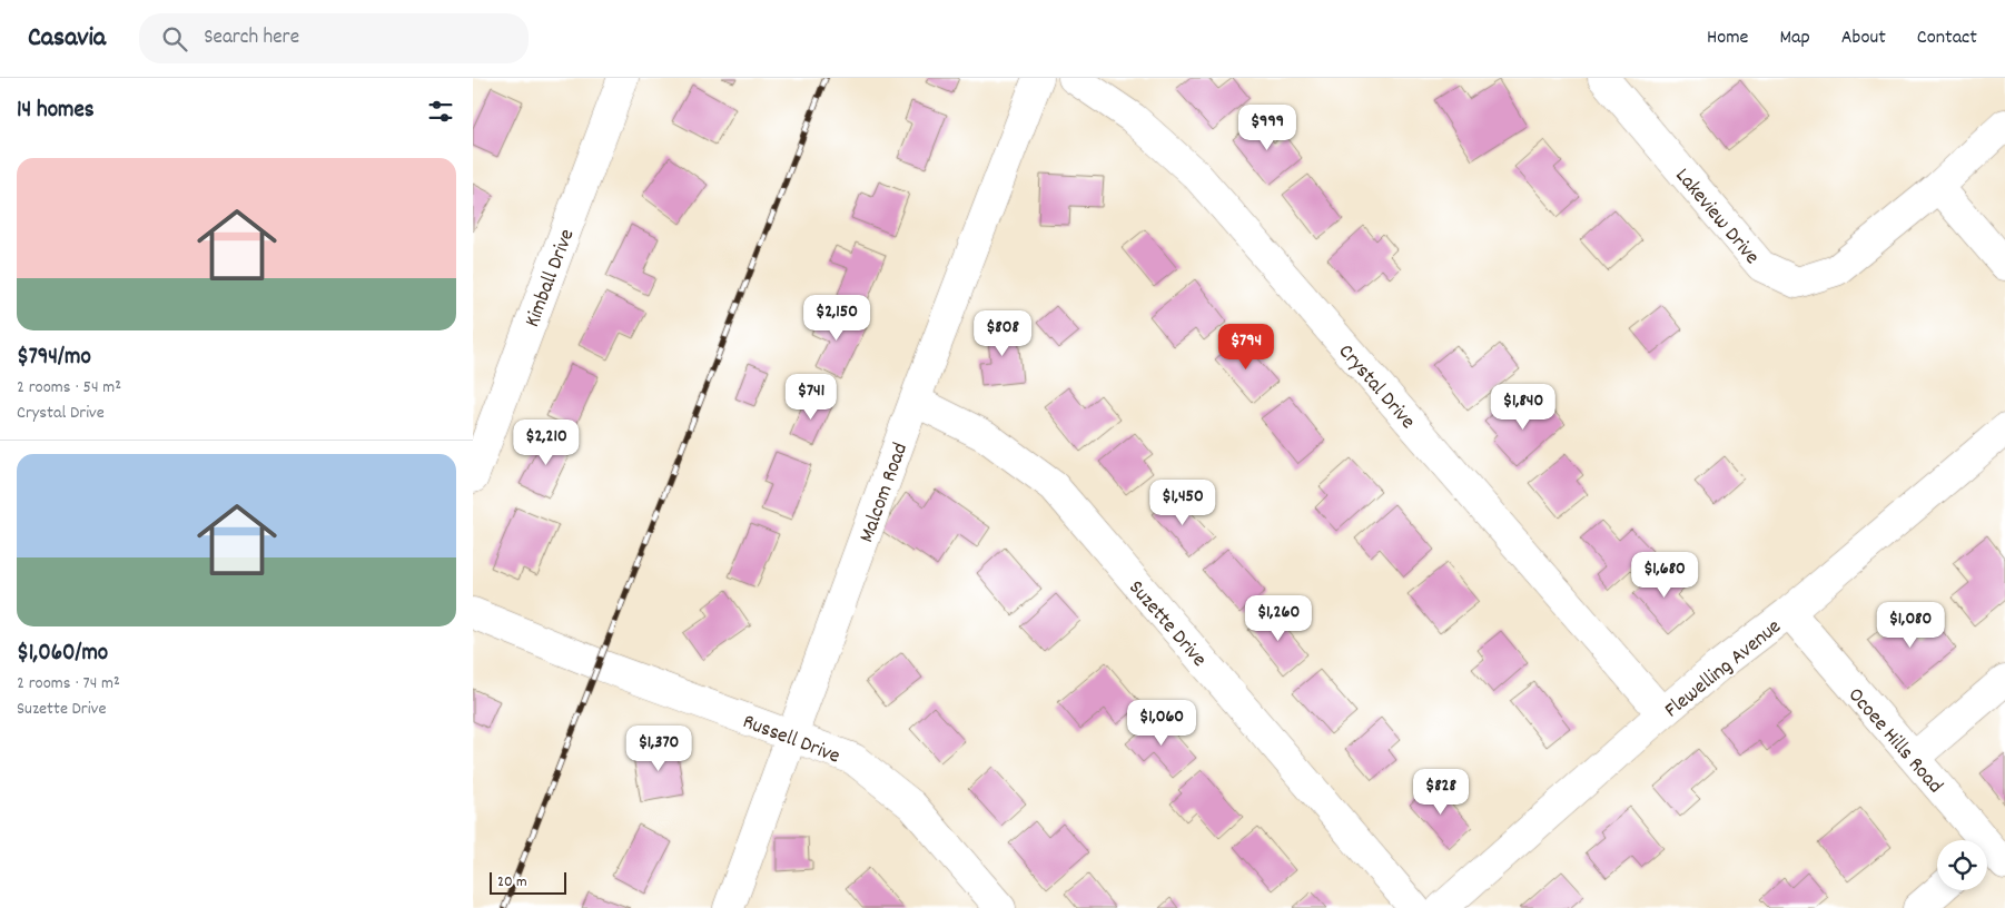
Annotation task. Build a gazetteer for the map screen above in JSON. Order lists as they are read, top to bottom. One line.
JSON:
{"streets":{"street":["Lakeview Drive","Kimball Drive","Crystal Drive","Malcom Road","Suzette Drive","Flewelling Avenue","Russell Drive","Ocoee Hills Road"]},"crossings":[["Crystal Drive","Flewelling Avenue"],["Malcom Road","Suzette Drive"],["Malcom Road","Russell Drive"],["Flewelling Avenue","Ocoee Hills Road"]],"scale_bar":"20 m","page":{"header":"Casavia","search":"Search here","nav":["Home","Map","About","Contact"],"heading":"14 homes","price":["$999","$2,150","$808","$794","$741","$1,840","$2,210","$1,450","$1,680","$1,260","$1,080","$1,060","$1,370","$828"],"list":[{"name":"$794/mo","note":"2 rooms · 54 m² · Crystal Drive"},{"name":"$1,060/mo","note":"2 rooms · 74 m² · Suzette Drive"}],"scale":"20 m"}}
